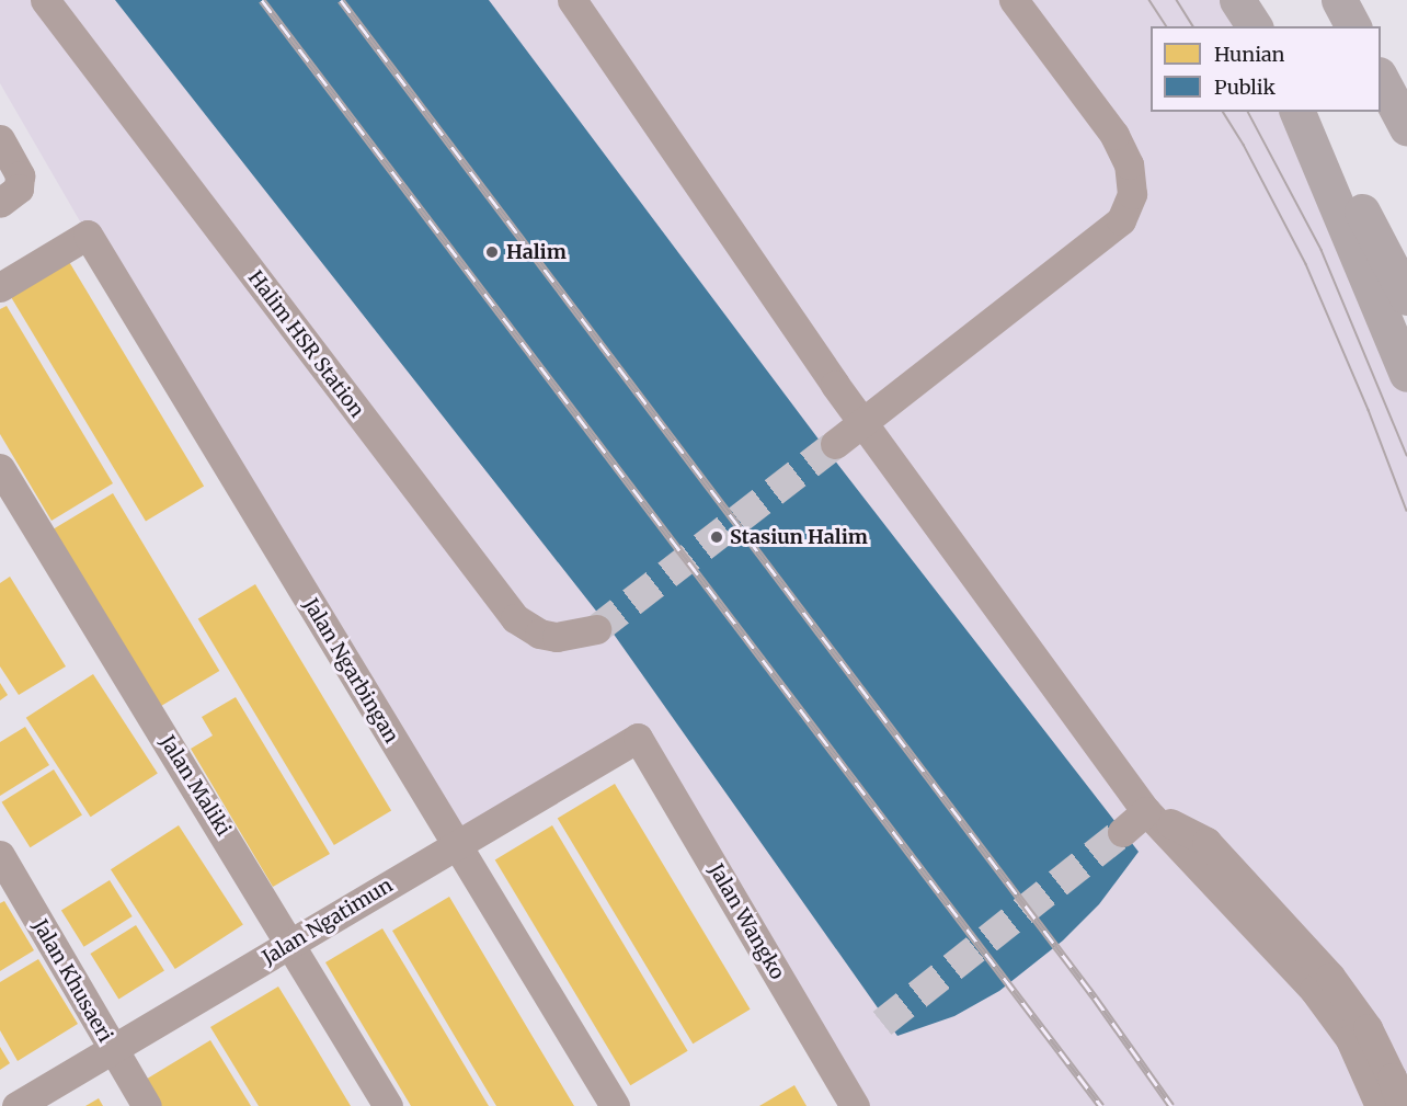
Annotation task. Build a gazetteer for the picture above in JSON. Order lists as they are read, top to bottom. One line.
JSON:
{"streets":{"street":["Halim HSR Station","Jalan Ngarbingan","Jalan Maliki","Jalan Ngatimun","Jalan Wangko","Jalan Khusaeri"]},"crossings":[["Jalan Ngarbingan","Jalan Ngatimun"],["Jalan Maliki","Jalan Ngatimun"],["Jalan Ngatimun","Jalan Wangko"],["Jalan Ngatimun","Jalan Khusaeri"]],"places":["Halim","Stasiun Halim"],"legend":["Hunian","Publik"]}
